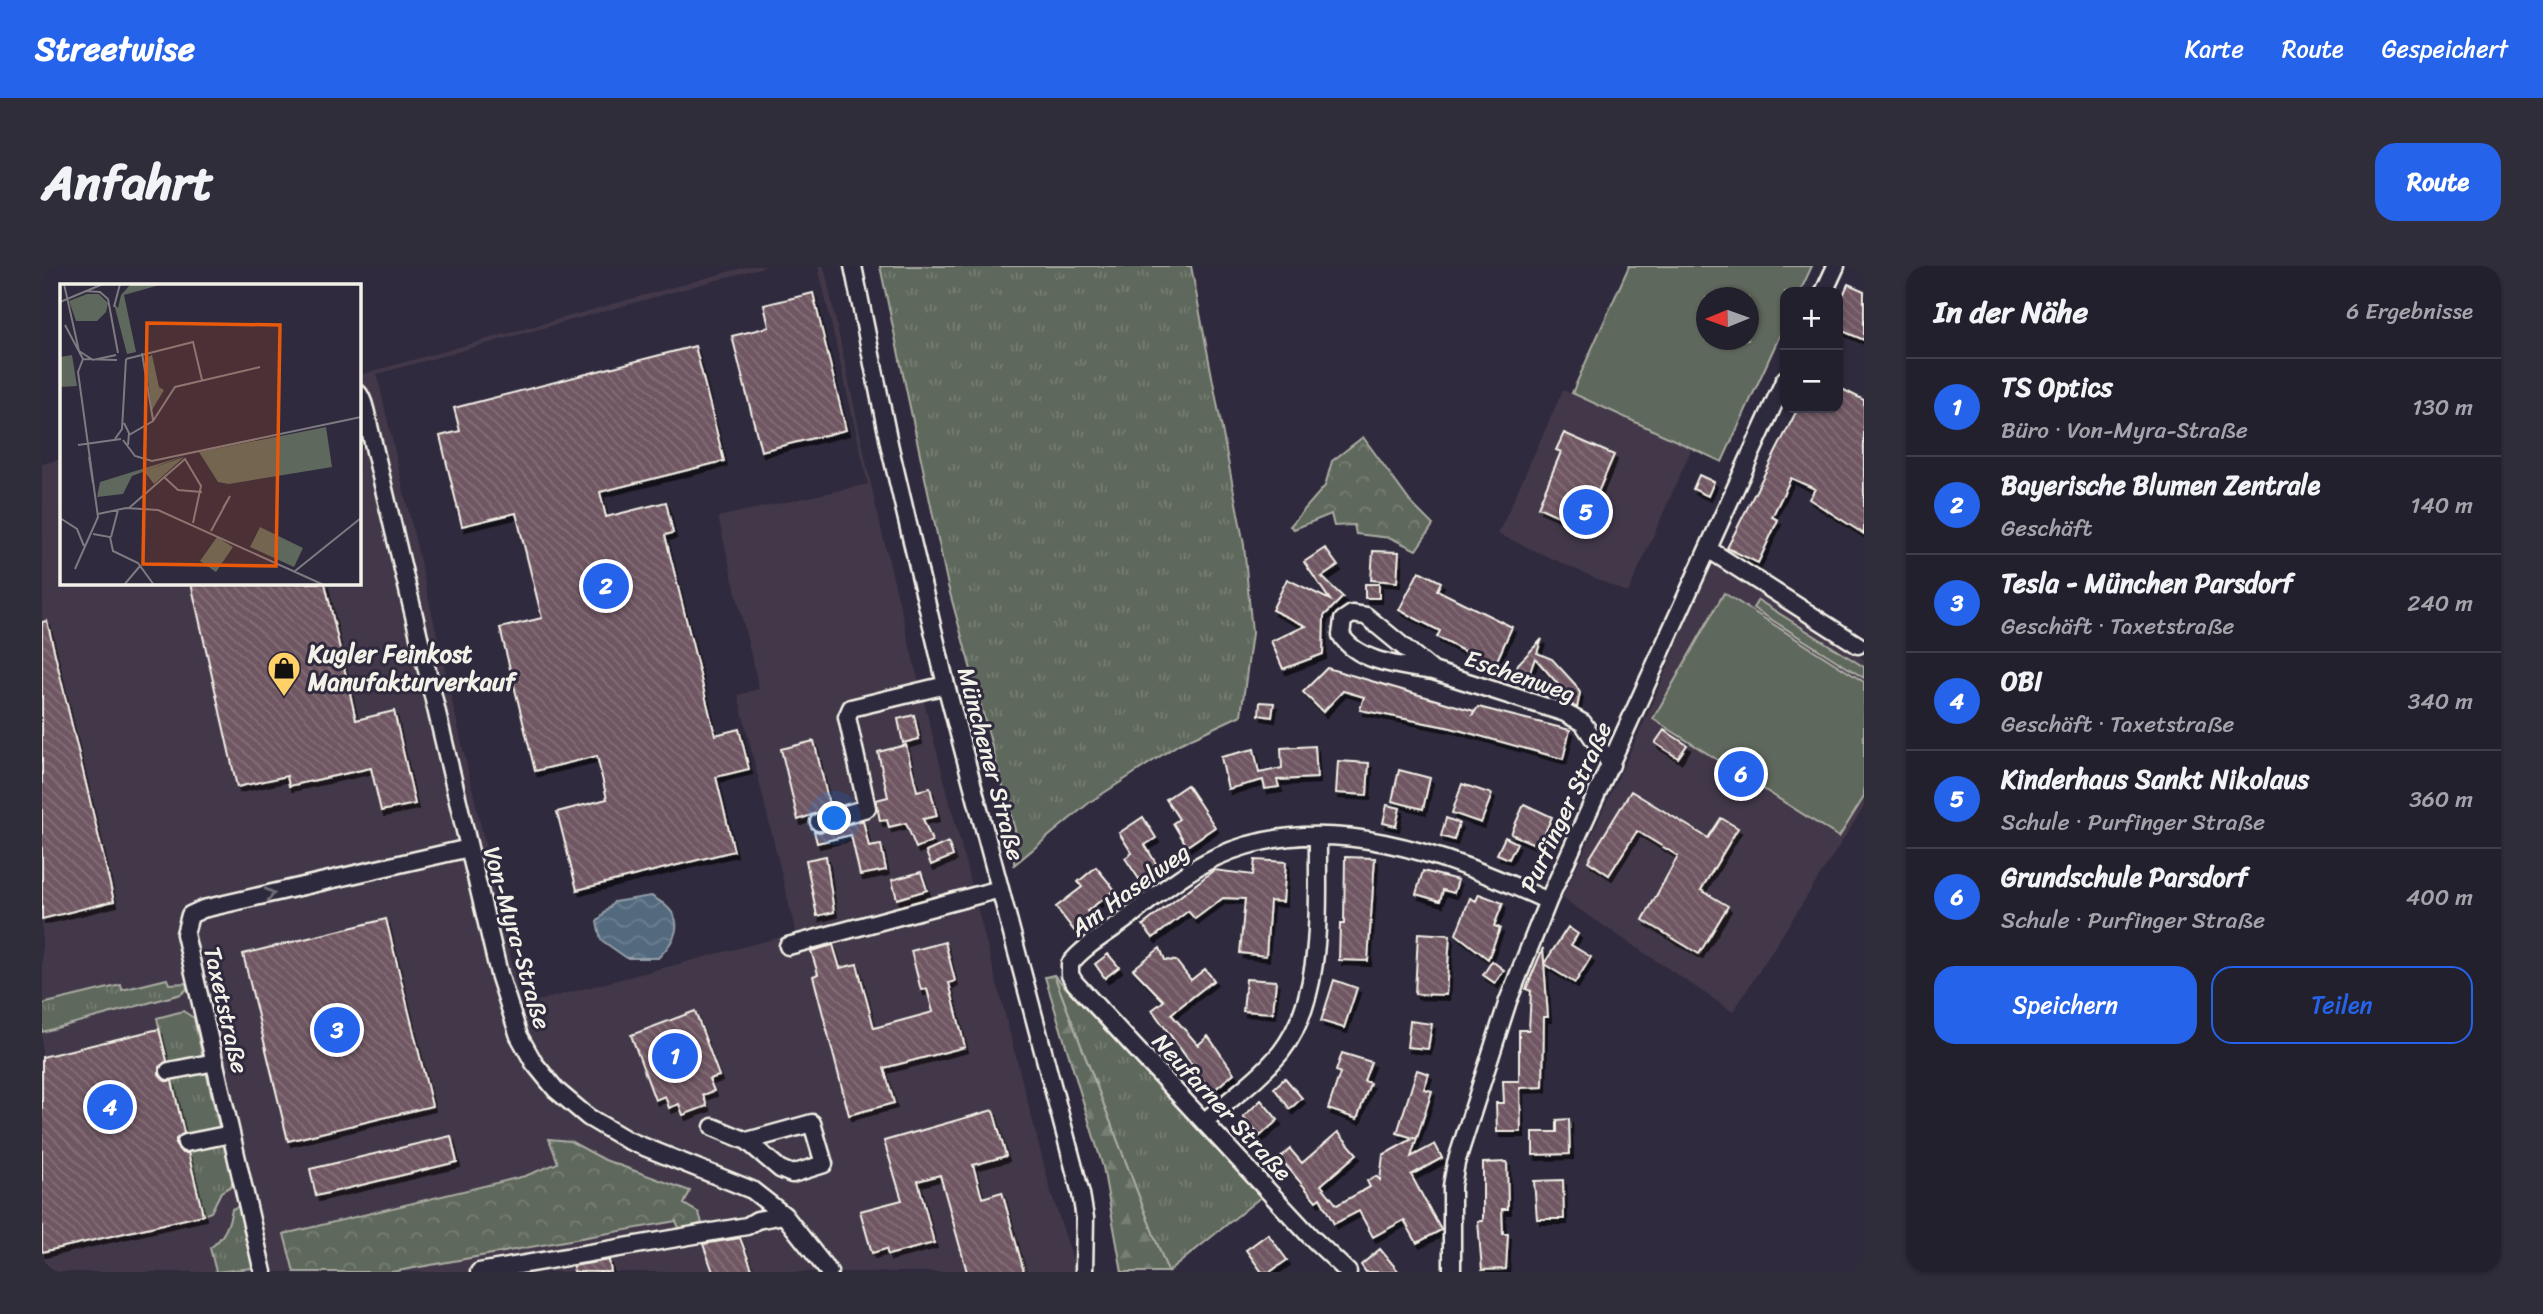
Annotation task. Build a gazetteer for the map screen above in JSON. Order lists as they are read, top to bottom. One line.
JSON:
{"streets":{"street":["Eschenweg","Münchener Straße","Purfinger Straße","Am Haselweg","Von-Myra-Straße","Taxetstraße","Neufarner Straße"]},"crossings":[["Eschenweg","Purfinger Straße"],["Purfinger Straße","Am Haselweg"],["Am Haselweg","Neufarner Straße"],["Von-Myra-Straße","Taxetstraße"]],"places":{"shop":["Kugler Feinkost Manufakturverkauf"]},"north":"left","page":{"header":"Streetwise","nav":["Karte","Route","Gespeichert"],"title":"Anfahrt","buttons":["Route",["Speichern","Teilen"]],"heading":["In der Nähe","6 Ergebnisse"],"map_buttons":["+","−"],"list":[{"mark":"1","name":"TS Optics","note":"Büro · Von-Myra-Straße","value":"130 m"},{"mark":"2","name":"Bayerische Blumen Zentrale","note":"Geschäft","value":"140 m"},{"mark":"3","name":"Tesla - München Parsdorf","note":"Geschäft · Taxetstraße","value":"240 m"},{"mark":"4","name":"OBI","note":"Geschäft · Taxetstraße","value":"340 m"},{"mark":"5","name":"Kinderhaus Sankt Nikolaus","note":"Schule · Purfinger Straße","value":"360 m"},{"mark":"6","name":"Grundschule Parsdorf","note":"Schule · Purfinger Straße","value":"400 m"}],"pins":["5","2","6","3","1","4"]}}
